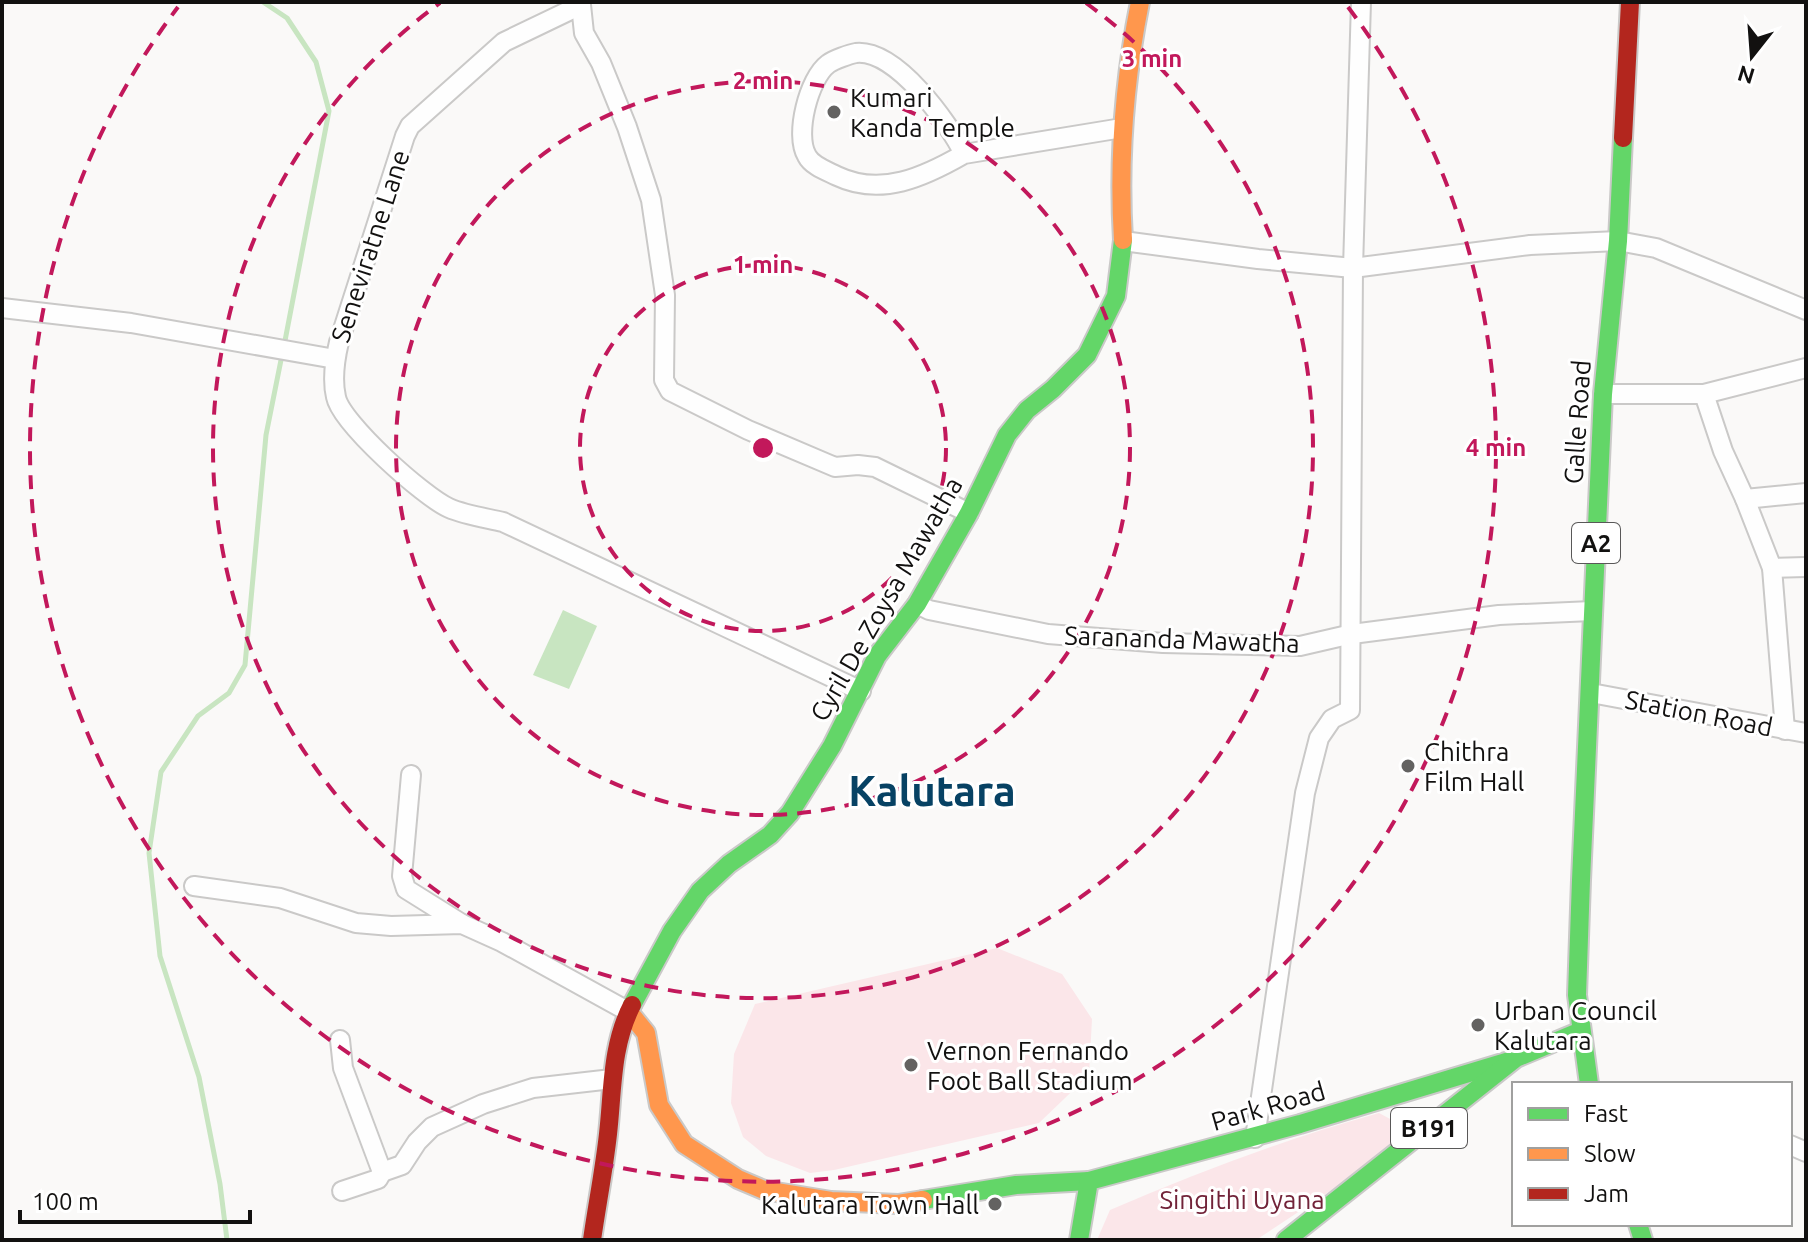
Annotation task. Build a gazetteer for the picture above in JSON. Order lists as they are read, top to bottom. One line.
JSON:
{"streets":{"main road":["Galle Road","A2","Cyril De Zoysa Mawatha","Park Road","B191"],"street":["Seneviratne Lane","Sarananda Mawatha","Station Road"]},"crossings":[["Seneviratne Lane","Cyril De Zoysa Mawatha"],["Galle Road","Sarananda Mawatha"],["Galle Road","Station Road"],["Galle Road","B191"],["Cyril De Zoysa Mawatha","Sarananda Mawatha"],["Cyril De Zoysa Mawatha","Park Road"],["Park Road","B191"]],"districts":["Kalutara"],"parks":["Singithi Uyana"],"places":["Kumari Kanda Temple","Chithra Film Hall","Urban Council Kalutara","Vernon Fernando Foot Ball Stadium","Kalutara Town Hall"],"legend":["Fast","Slow","Jam"],"scale_bar":"100 m","north":"bottom","rings":["3 min","2 min","1 min","4 min"]}
